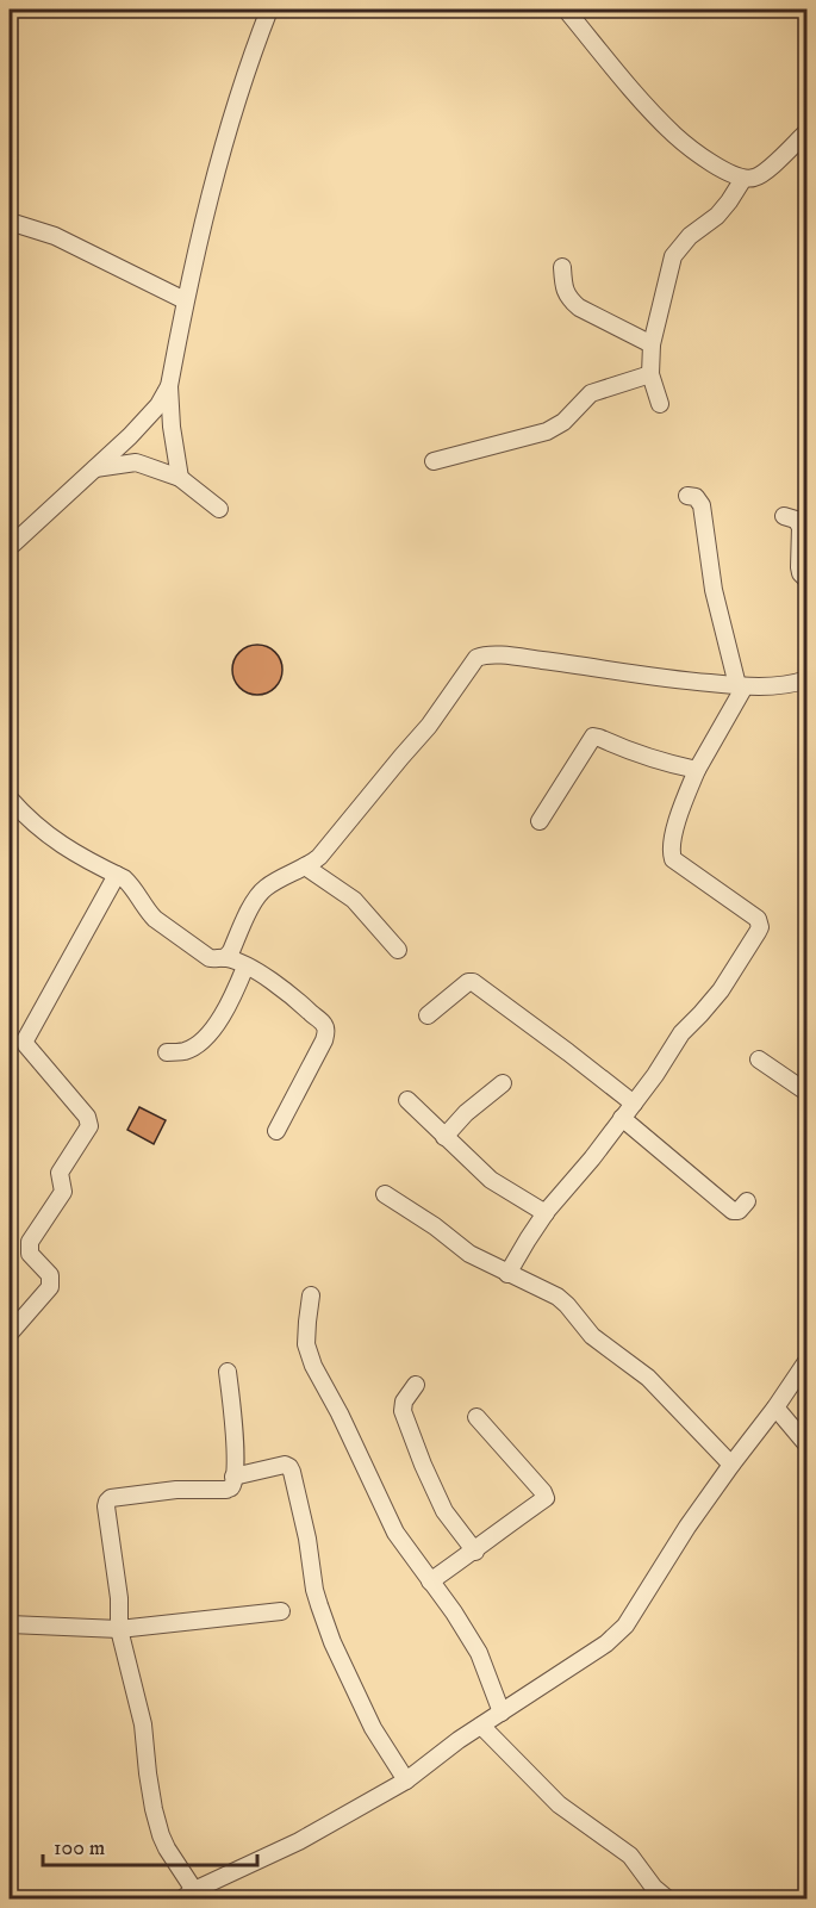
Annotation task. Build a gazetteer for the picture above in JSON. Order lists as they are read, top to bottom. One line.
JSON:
{"scale_bar":"100 m"}
